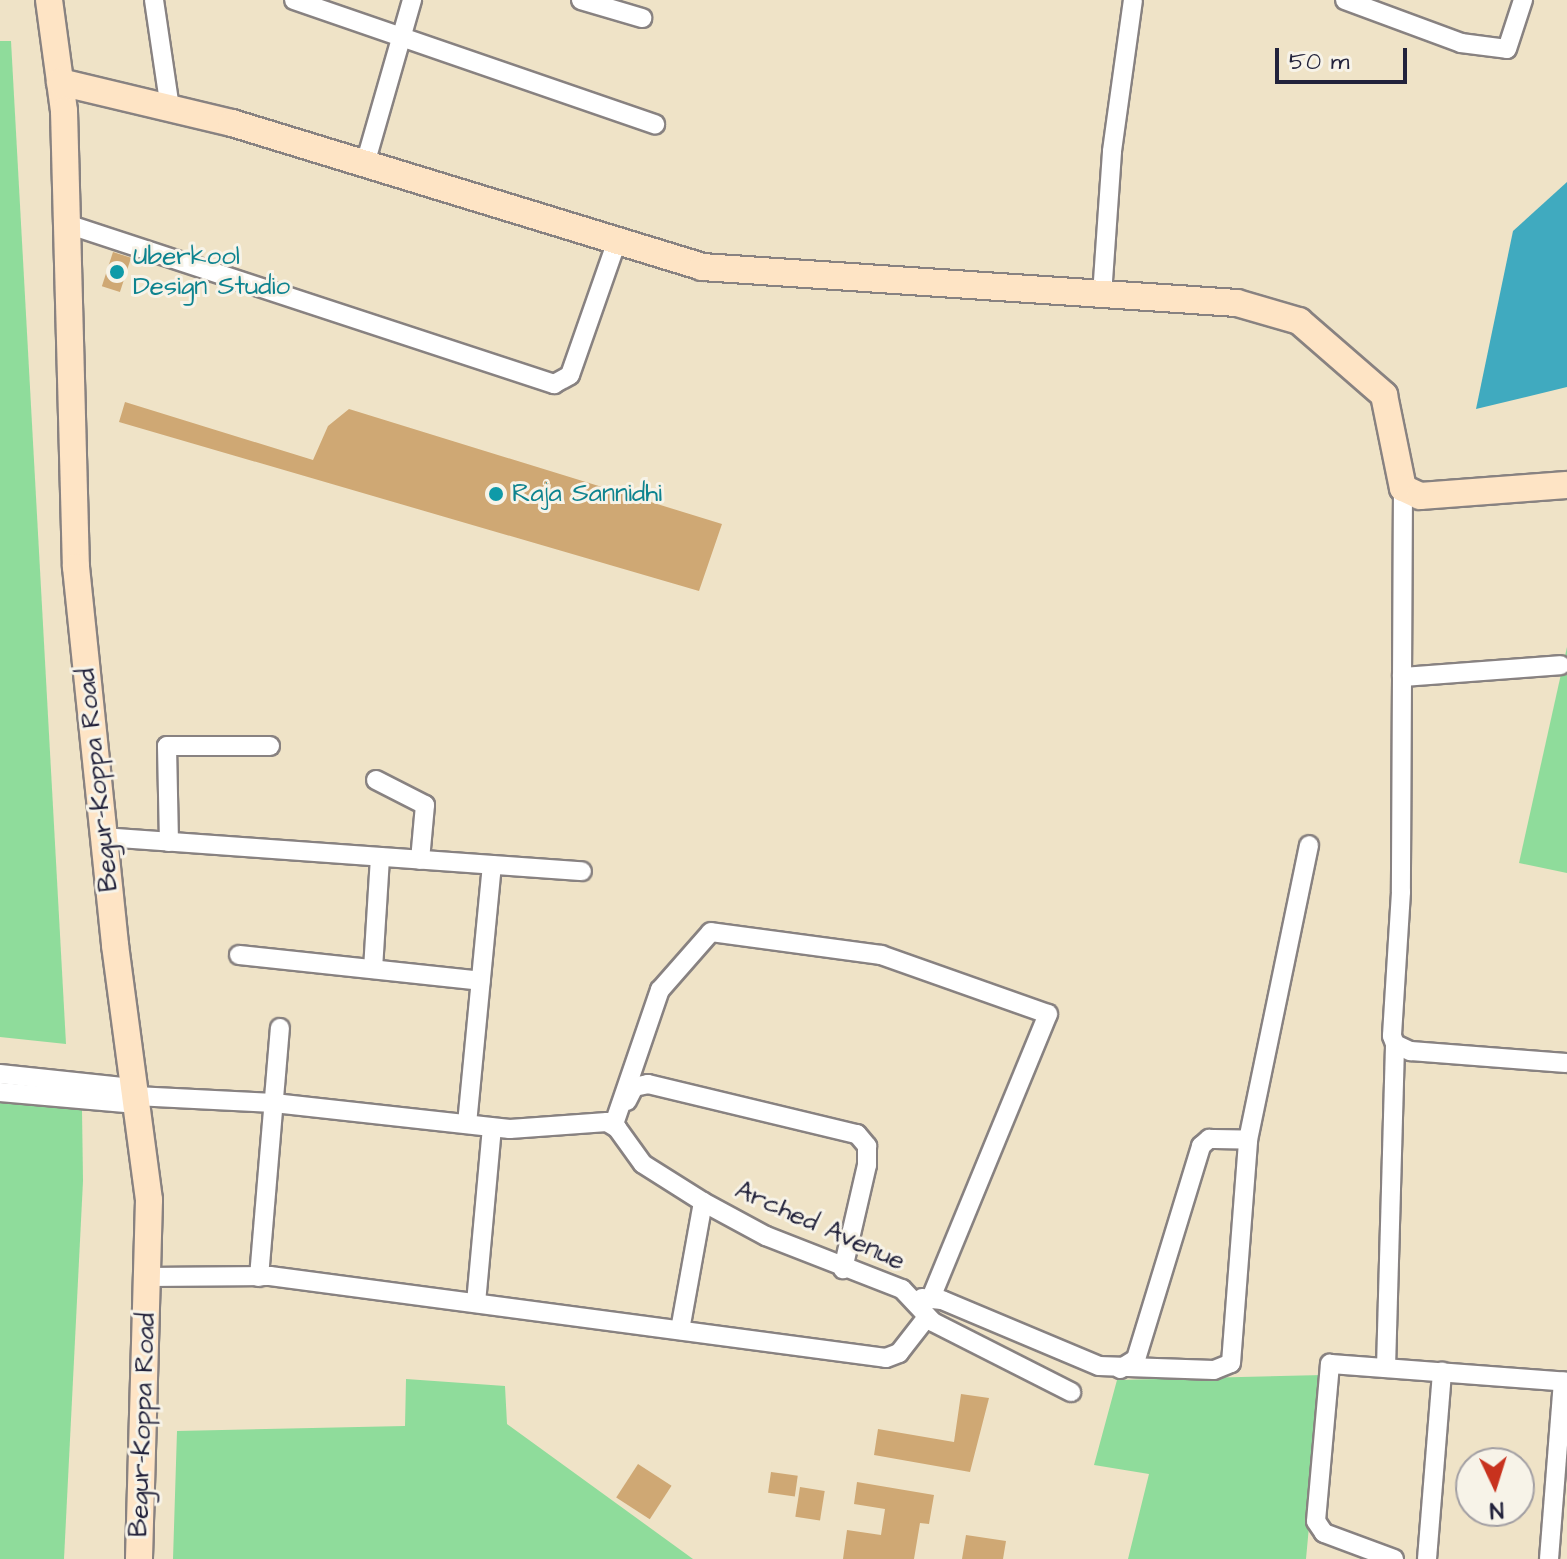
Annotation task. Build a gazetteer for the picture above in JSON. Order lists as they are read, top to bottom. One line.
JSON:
{"streets":{"street":["Begur-Koppa Road","Arched Avenue"]},"places":["Uberkool Design Studio","Raja Sannidhi"],"scale_bar":"50 m","north":"bottom"}
